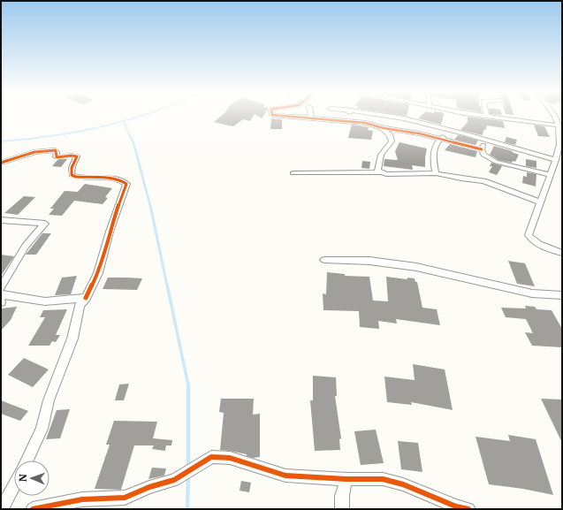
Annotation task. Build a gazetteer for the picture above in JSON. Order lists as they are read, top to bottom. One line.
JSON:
{"north":"left"}
